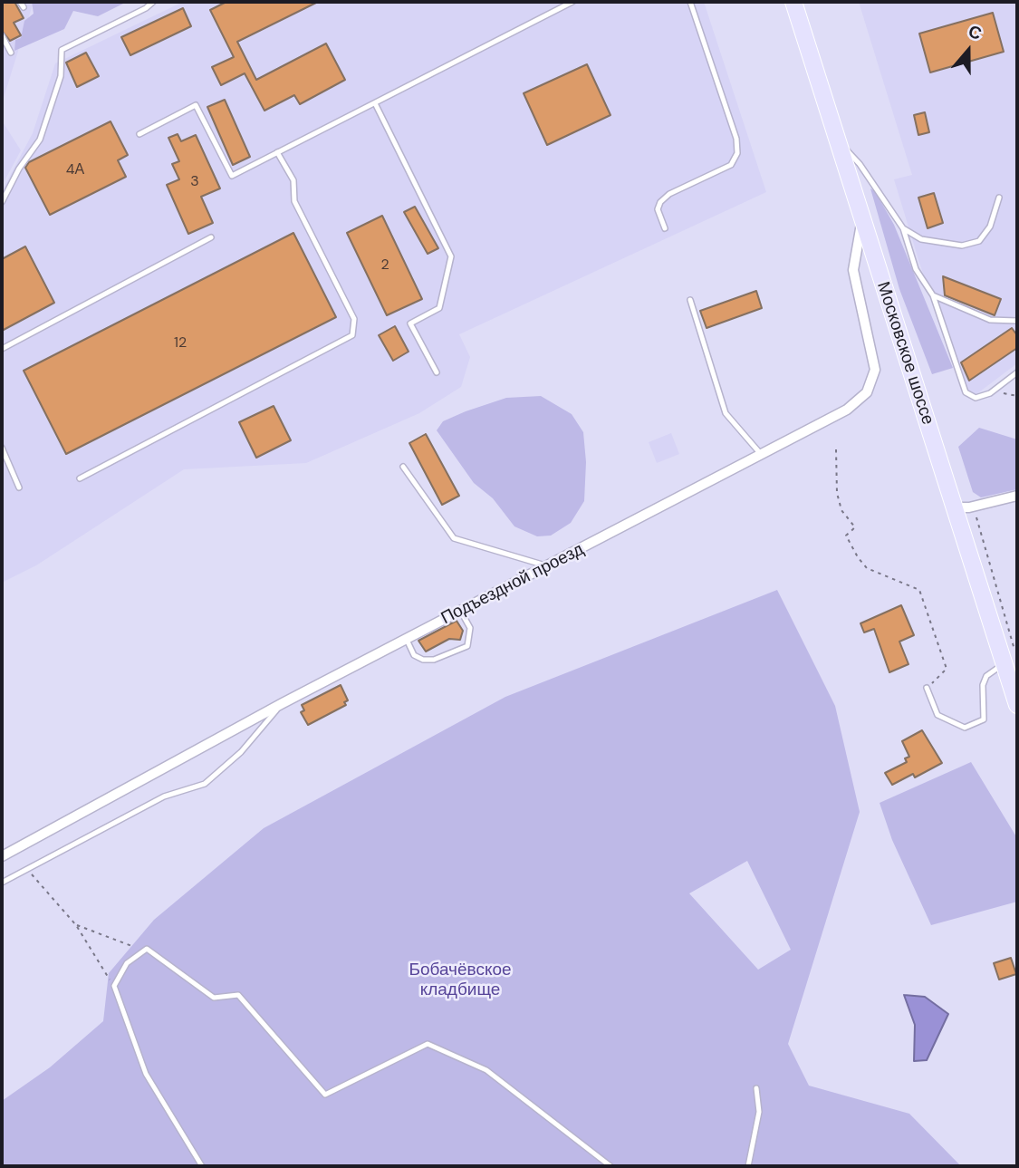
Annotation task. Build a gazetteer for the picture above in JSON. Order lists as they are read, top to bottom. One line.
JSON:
{"streets":{"main road":["Московское шоссе"],"street":["Подъездной проезд"]},"crossings":[["Московское шоссе","Подъездной проезд"]],"parks":["Бобачёвское кладбище"],"house_numbers":["4А","3","2","12"],"north":"top"}
